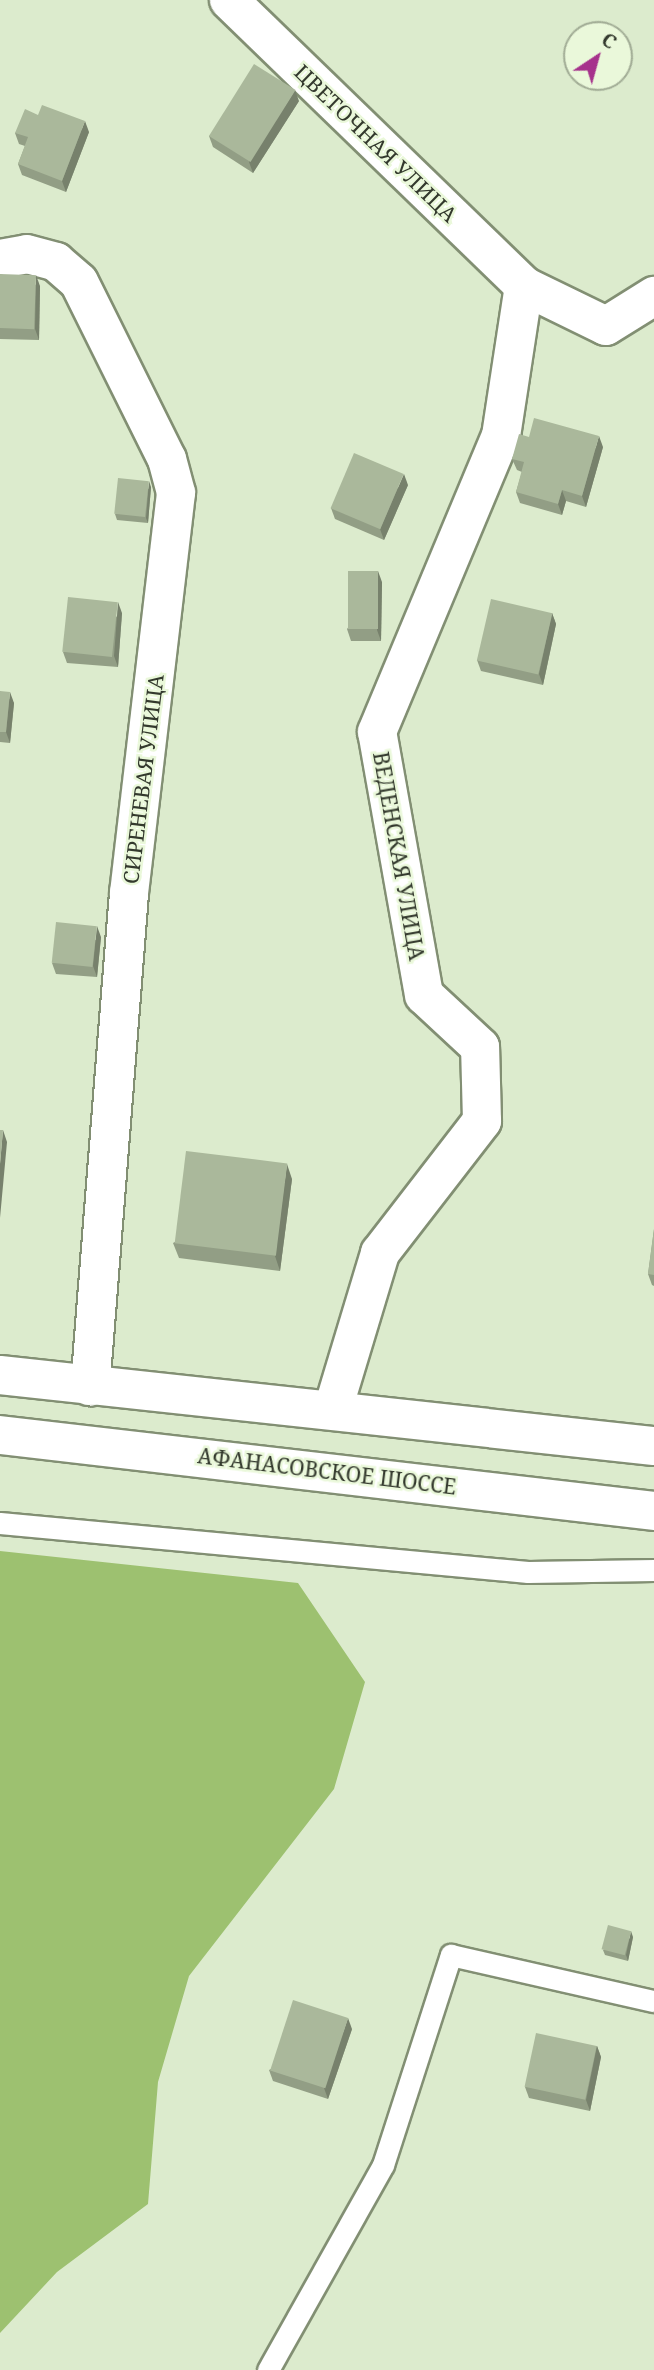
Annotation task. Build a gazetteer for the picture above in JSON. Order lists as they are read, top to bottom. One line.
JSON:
{"streets":{"street":["ЦВЕТОЧНАЯ УЛИЦА","СИРЕНЕВАЯ УЛИЦА","ВЕДЕНСКАЯ УЛИЦА","АФАНАСОВСКОЕ ШОССЕ"]},"crossings":[["ЦВЕТОЧНАЯ УЛИЦА","ВЕДЕНСКАЯ УЛИЦА"]],"north":"top right"}
